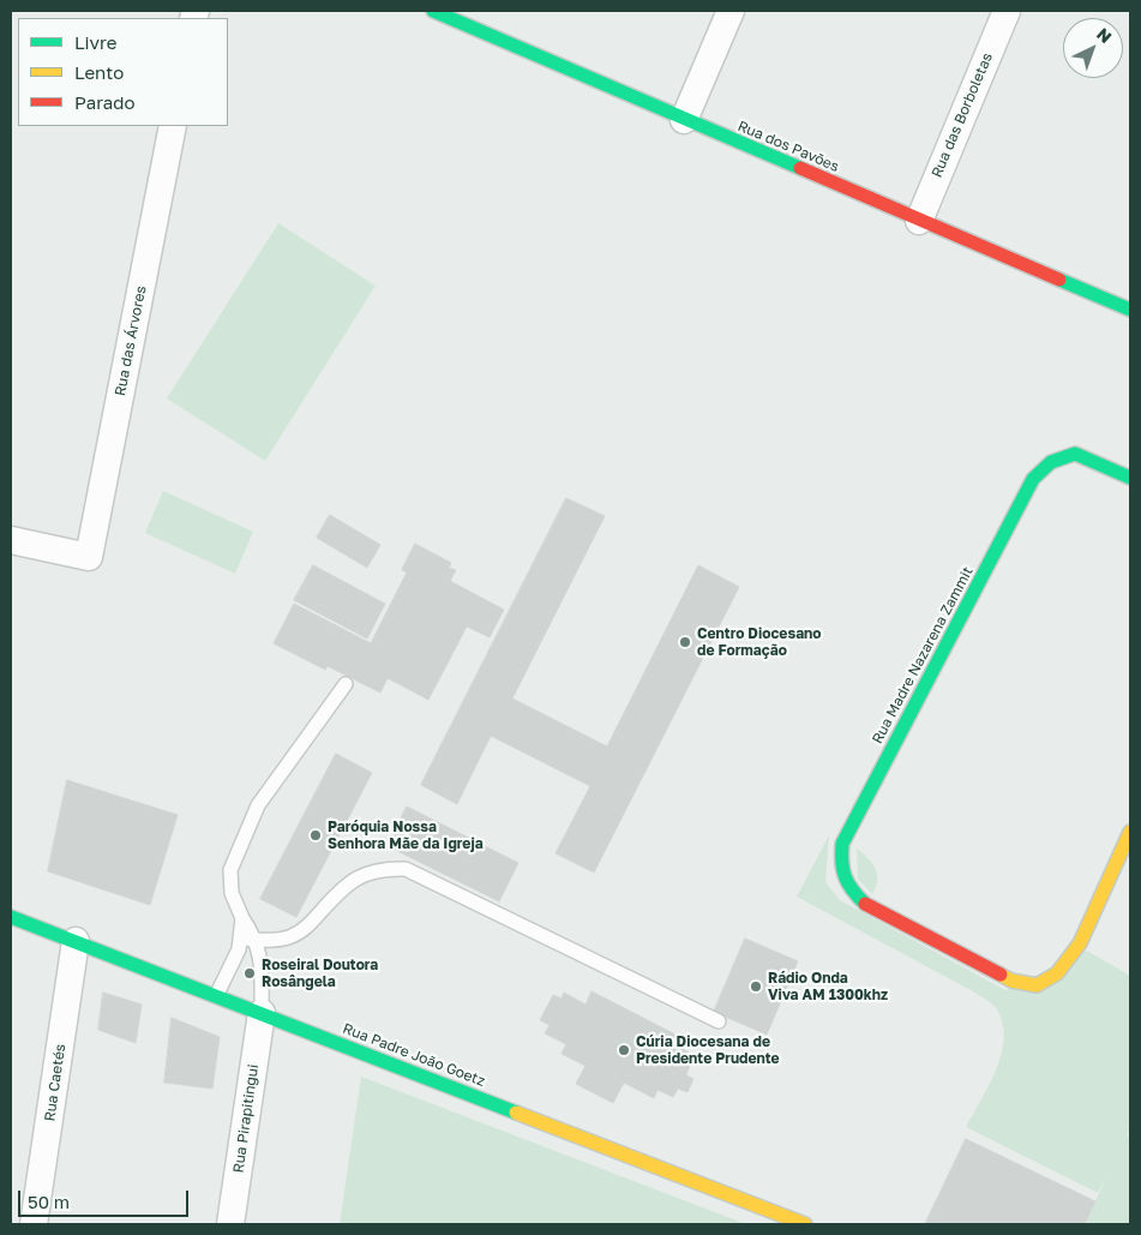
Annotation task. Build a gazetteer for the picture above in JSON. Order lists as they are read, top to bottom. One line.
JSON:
{"streets":{"street":["Rua das Borboletas","Rua dos Pavões","Rua das Árvores","Rua Madre Nazarena Zammit","Rua Padre João Goetz","Rua Caetés","Rua Pirapitingui"]},"crossings":[["Rua das Borboletas","Rua dos Pavões"],["Rua Padre João Goetz","Rua Caetés"],["Rua Padre João Goetz","Rua Pirapitingui"]],"places":["Centro Diocesano de Formação","Paróquia Nossa Senhora Mãe da Igreja","Roseiral Doutora Rosângela","Rádio Onda Viva AM 1300khz","Cúria Diocesana de Presidente Prudente"],"legend":["Livre","Lento","Parado"],"scale_bar":"50 m","north":"top right"}
